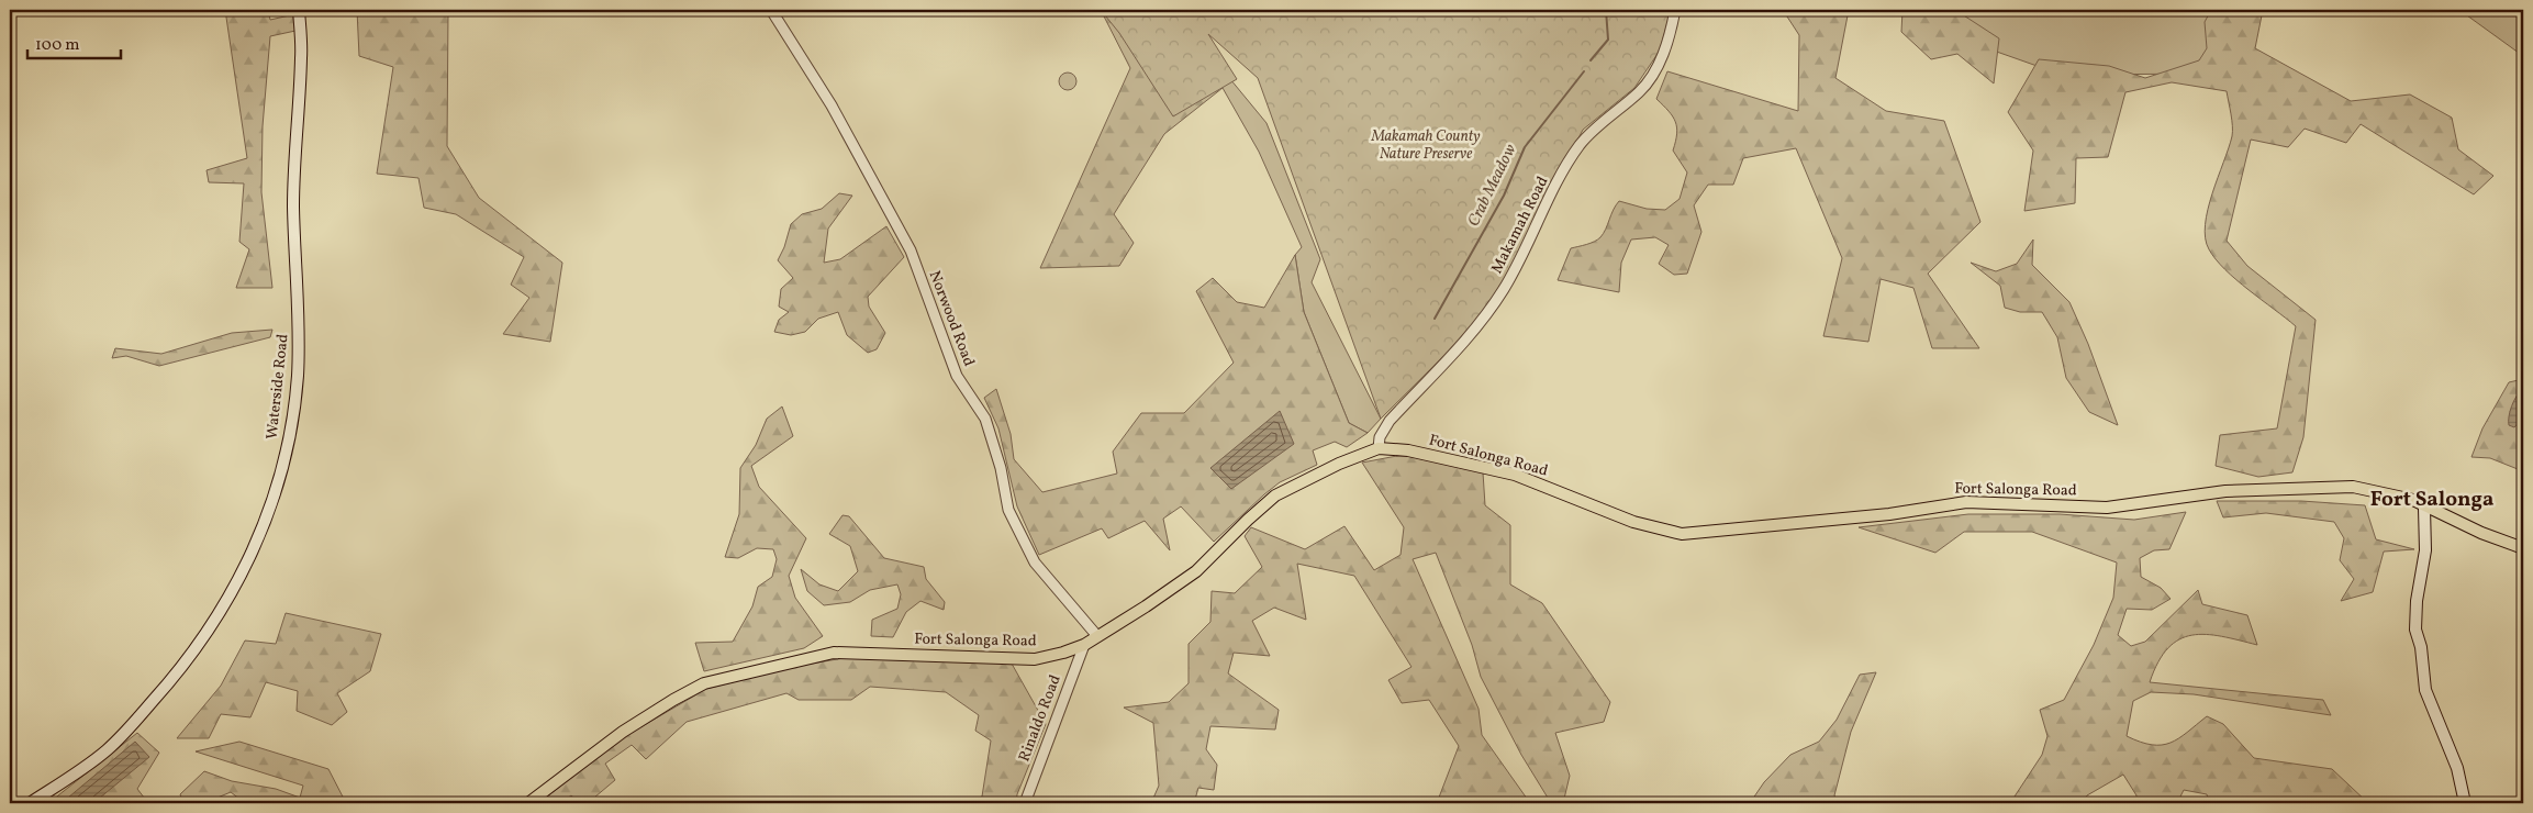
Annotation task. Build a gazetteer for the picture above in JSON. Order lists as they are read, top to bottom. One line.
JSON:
{"streets":{"main road":["Waterside Road","Fort Salonga Road"],"street":["Makamah Road","Norwood Road","Rinaldo Road"]},"crossings":[["Makamah Road","Fort Salonga Road"],["Norwood Road","Fort Salonga Road"],["Fort Salonga Road","Rinaldo Road"]],"districts":["Fort Salonga"],"water":["Crab Meadow"],"parks":["Makamah County Nature Preserve"],"scale_bar":"100 m"}
